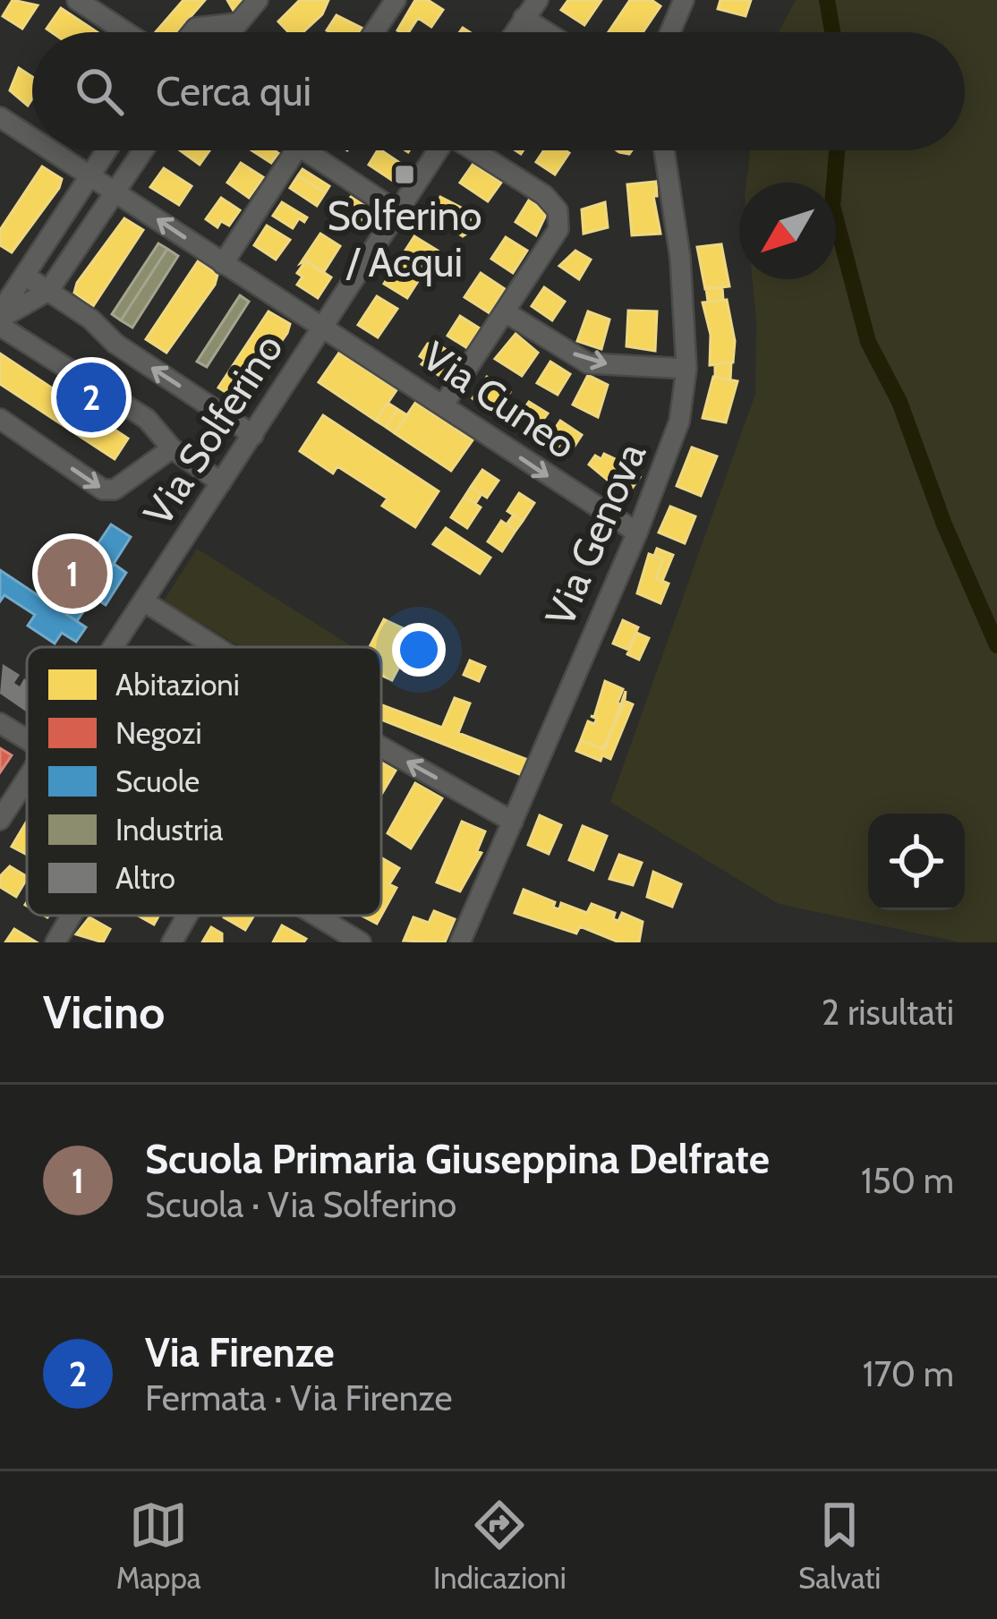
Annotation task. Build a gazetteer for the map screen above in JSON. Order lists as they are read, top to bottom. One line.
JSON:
{"streets":{"street":["Via Cuneo","Via Solferino","Via Genova"]},"crossings":[["Via Cuneo","Via Solferino"],["Via Cuneo","Via Genova"]],"places":{"transit":["Solferino / Acqui"]},"legend":["Abitazioni","Negozi","Scuole","Industria","Altro"],"north":"bottom left","page":{"search":"Cerca qui","pins":["2","1"],"heading":["Vicino","2 risultati"],"list":[{"mark":"1","name":"Scuola Primaria Giuseppina Delfrate","note":"Scuola · Via Solferino","value":"150 m"},{"mark":"2","name":"Via Firenze","note":"Fermata · Via Firenze","value":"170 m"}],"nav":["Mappa","Indicazioni","Salvati"]}}
